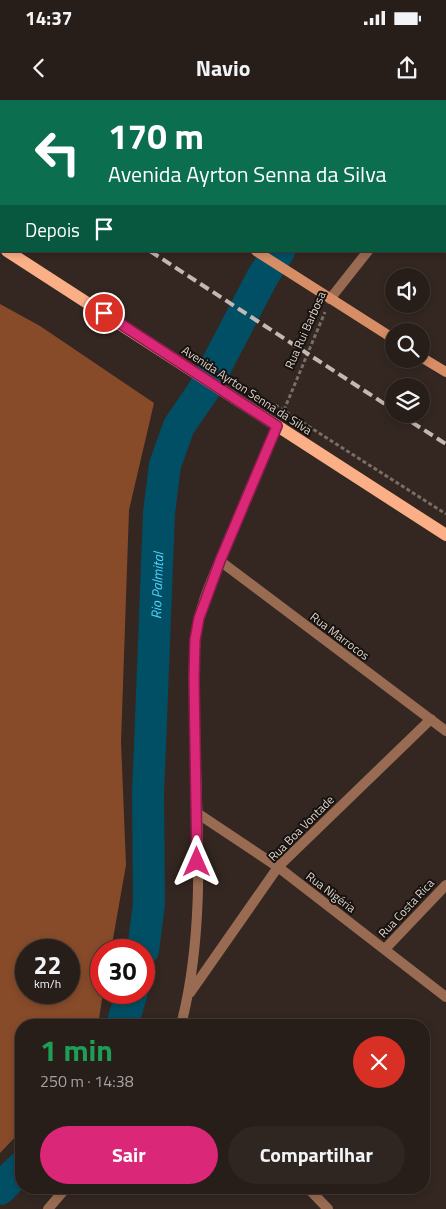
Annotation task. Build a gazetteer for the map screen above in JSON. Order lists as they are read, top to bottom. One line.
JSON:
{"streets":{"main road":["Avenida Ayrton Senna da Silva"],"street":["Rua Rui Barbosa","Rua Marrocos","Rua Boa Vontade","Rua Nigéria","Rua Costa Rica"]},"crossings":[["Rua Rui Barbosa","Avenida Ayrton Senna da Silva"],["Rua Marrocos","Rua Boa Vontade"],["Rua Boa Vontade","Rua Nigéria"],["Rua Nigéria","Rua Costa Rica"]],"water":["Rio Palmital"],"page":{"status":"14:37","header":"Navio","turn":["170 m","Avenida Ayrton Senna da Silva"],"then":"Depois","speed":"22 km/h","limit":"30","heading":["1 min","250 m · 14:38"],"buttons":["Sair","Compartilhar"]}}
